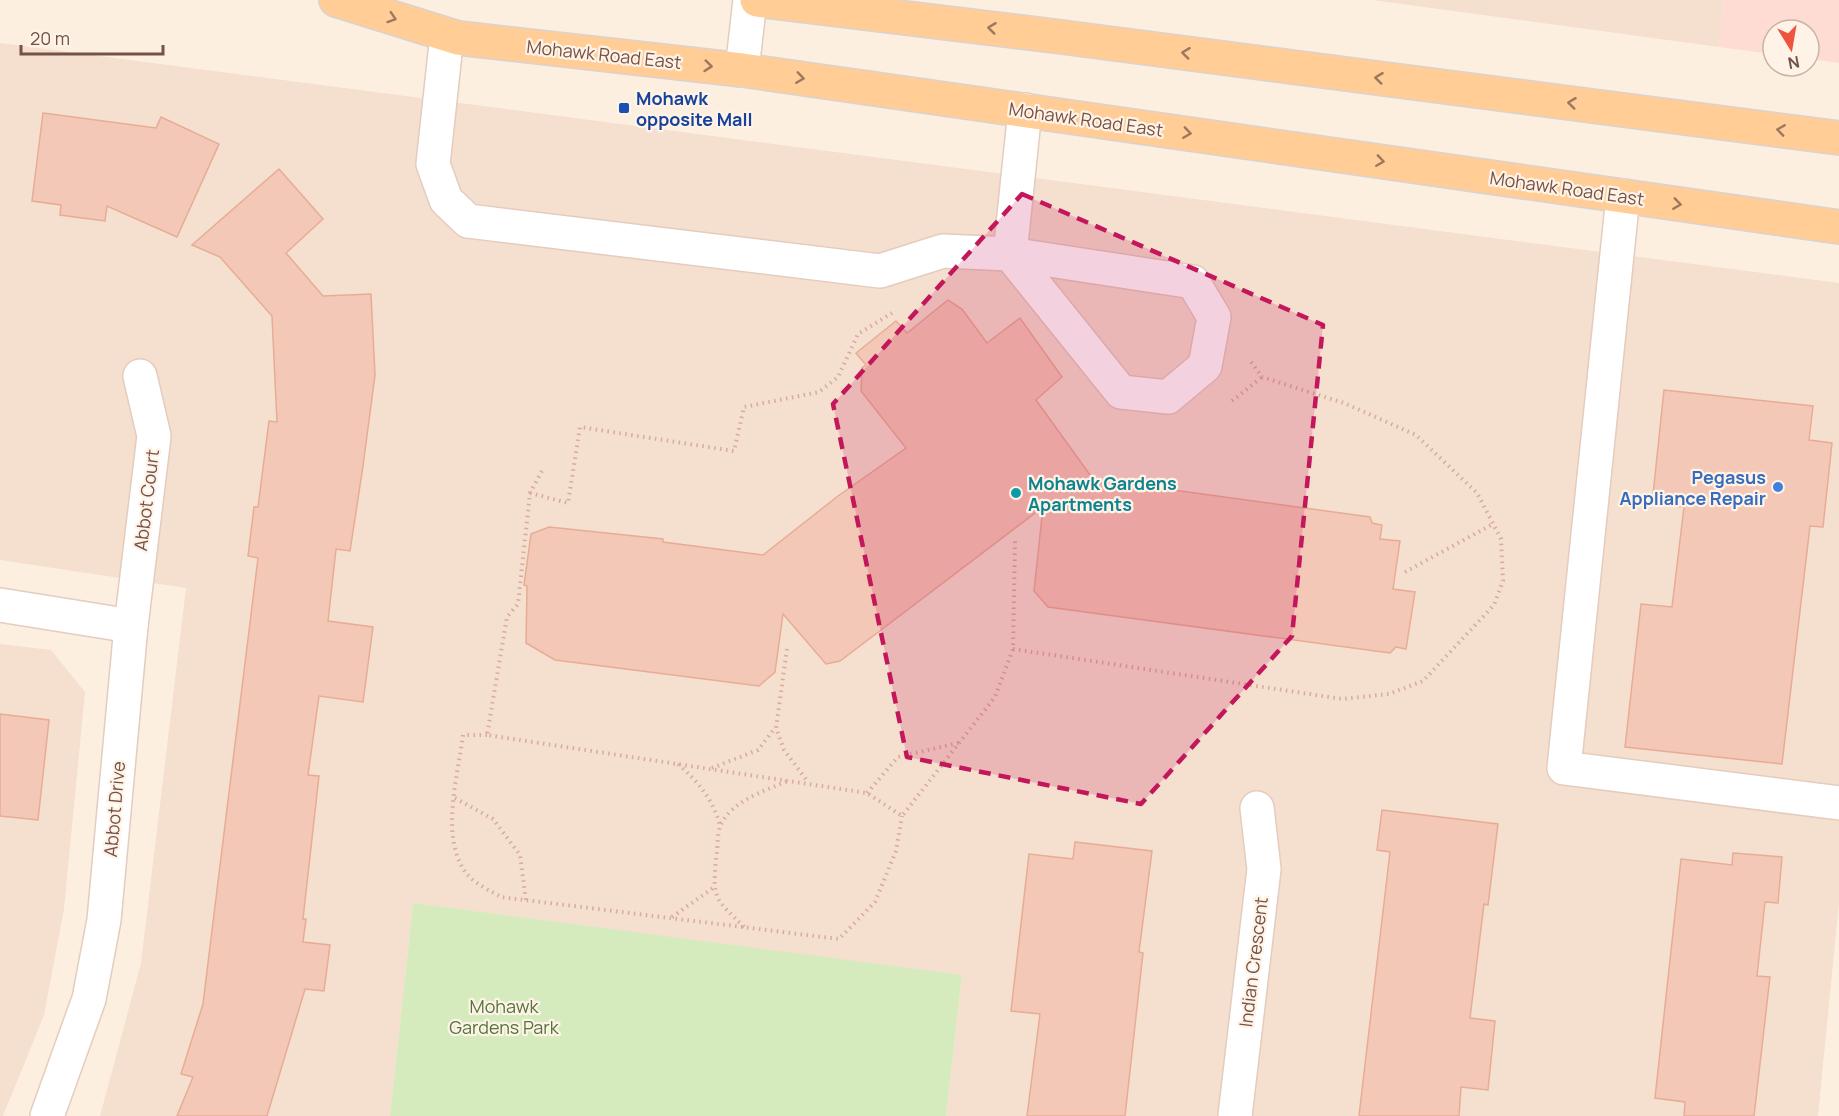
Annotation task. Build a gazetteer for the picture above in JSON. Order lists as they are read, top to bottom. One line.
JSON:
{"streets":{"main road":["Mohawk Road East"],"street":["Abbot Court","Abbot Drive","Indian Crescent"]},"crossings":[["Abbot Court","Abbot Drive"]],"parks":["Mohawk Gardens Park"],"places":{"transit":["Mohawk opposite Mall"],"other":["Pegasus Appliance Repair","Mohawk Gardens Apartments"]},"scale_bar":"20 m","north":"bottom"}
